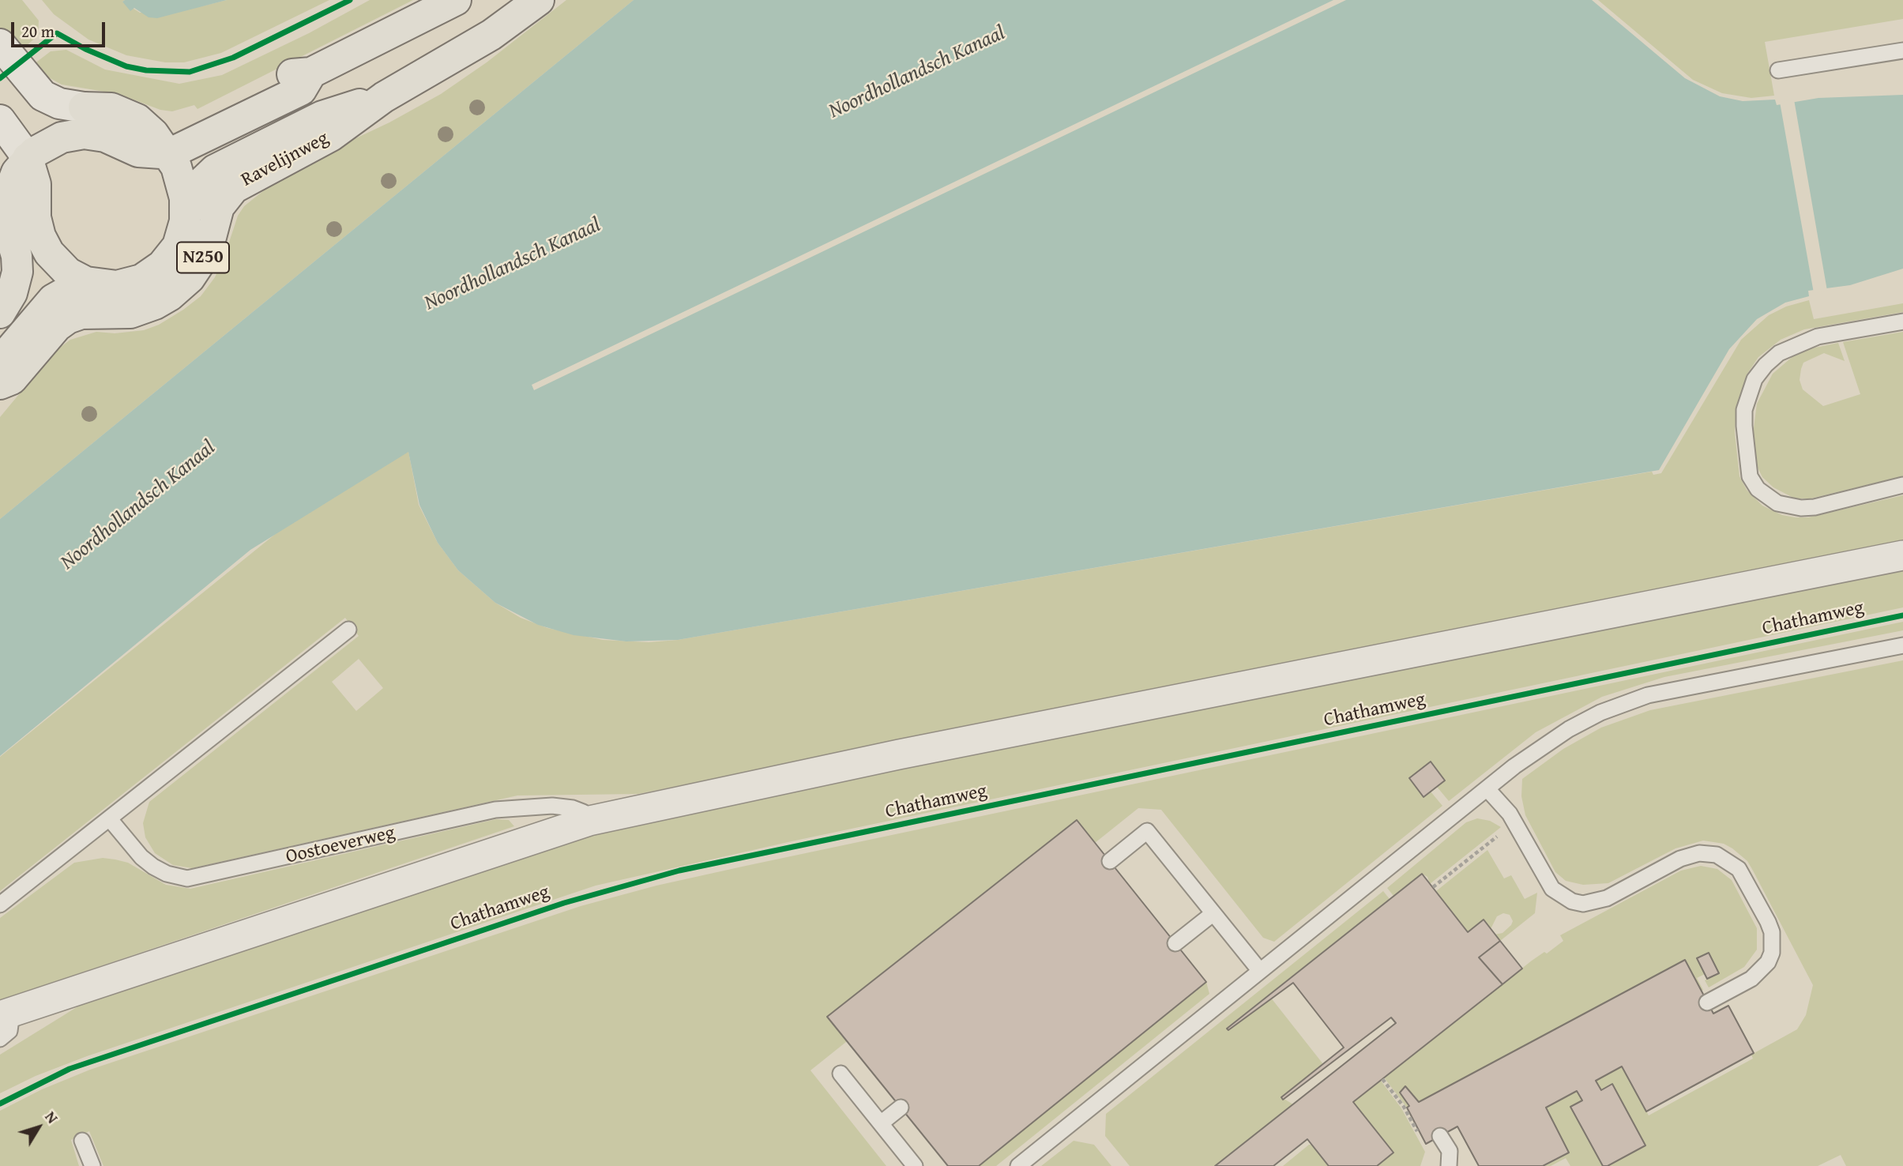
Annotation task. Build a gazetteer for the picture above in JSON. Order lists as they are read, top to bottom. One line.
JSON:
{"streets":{"main road":["Ravelijnweg","N250"],"lane":["Oostoeverweg"],"cycle path":["Chathamweg"]},"crossings":[["Ravelijnweg","N250"]],"water":["Noordhollandsch Kanaal"],"scale_bar":"20 m","north":"top right"}
